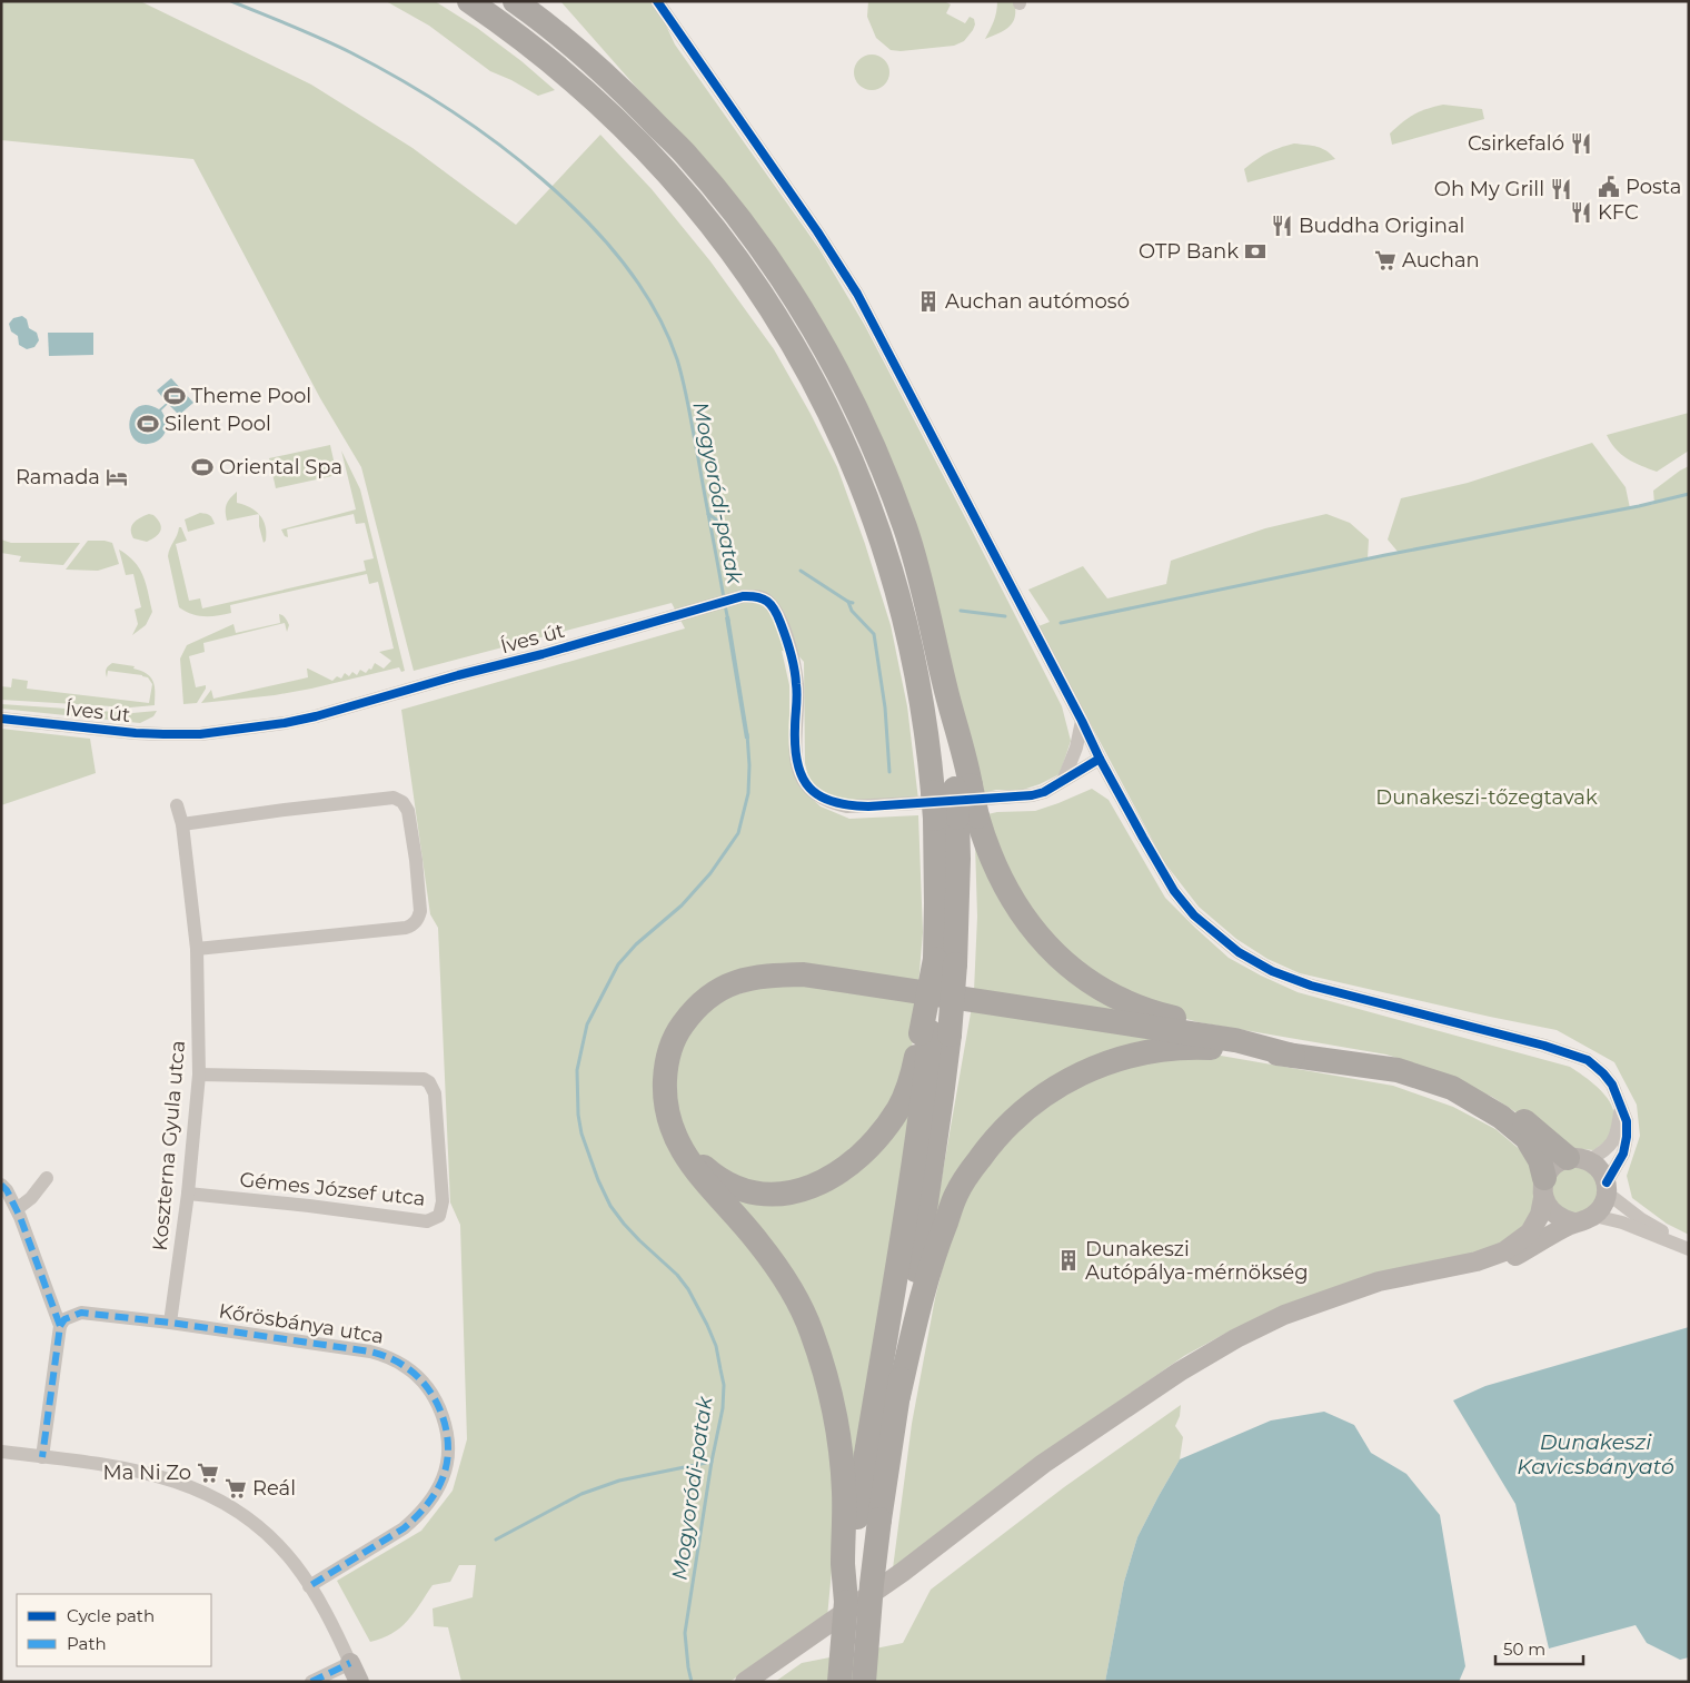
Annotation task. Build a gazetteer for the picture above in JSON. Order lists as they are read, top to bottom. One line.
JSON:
{"streets":{"street":["Íves út","Koszterna Gyula utca","Gémes József utca","Kőrösbánya utca"]},"crossings":[["Koszterna Gyula utca","Gémes József utca"],["Koszterna Gyula utca","Kőrösbánya utca"]],"water":["Mogyoródi-patak","Dunakeszi Kavicsbányató"],"parks":["Dunakeszi-tőzegtavak"],"places":{"restaurant":["Csirkefaló","Oh My Grill","KFC","Buddha Original"],"public building":["Posta"],"bank":["OTP Bank"],"supermarket":["Auchan","Ma Ni Zo","Reál"],"building":["Auchan autómosó","Dunakeszi Autópálya-mérnökség"],"sports":["Theme Pool","Silent Pool","Oriental Spa"],"hotel":["Ramada"]},"legend":["Cycle path","Path"],"scale_bar":"50 m"}
